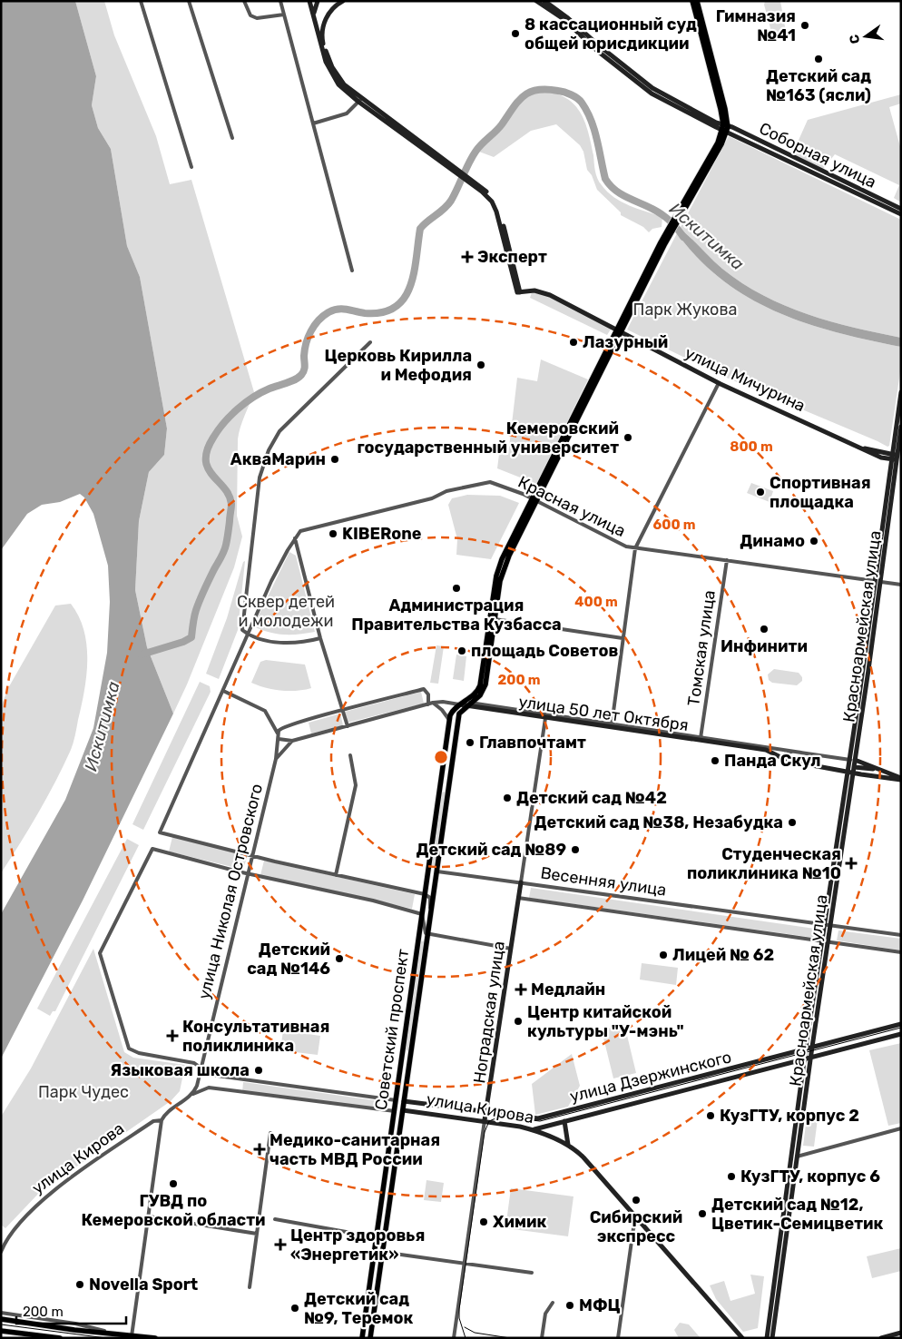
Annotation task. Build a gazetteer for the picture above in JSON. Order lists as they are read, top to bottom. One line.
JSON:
{"streets":{"main road":["Соборная улица","улица Мичурина","Красноармейская улица","улица 50 лет Октября","Ноградская улица","Советский проспект","улица Дзержинского","улица Кирова"],"street":["Красная улица","Томская улица","Весенняя улица","улица Николая Островского"]},"crossings":[["Соборная улица","Советский проспект"],["улица Мичурина","Красноармейская улица"],["улица Мичурина","Советский проспект"],["Красная улица","Красноармейская улица"],["Красная улица","Томская улица"],["Красная улица","Советский проспект"],["Красноармейская улица","улица 50 лет Октября"],["Красноармейская улица","Весенняя улица"],["Красноармейская улица","улица Дзержинского"],["Томская улица","улица 50 лет Октября"],["улица 50 лет Октября","Ноградская улица"],["улица 50 лет Октября","Советский проспект"],["Весенняя улица","Ноградская улица"],["Весенняя улица","Советский проспект"],["улица Николая Островского","улица Кирова"],["Ноградская улица","улица Дзержинского"],["Ноградская улица","улица Кирова"],["Советский проспект","улица Дзержинского"],["Советский проспект","улица Кирова"],["улица Дзержинского","улица Кирова"]],"water":["Искитимка"],"parks":["Парк Жукова","Сквер детей и молодежи","Парк Чудес"],"places":{"other":["Гимназия №41","8 кассационный суд общей юрисдикции","Детский сад №163 (ясли)","Лазурный","Церковь Кирилла и Мефодия","Кемеровский государственный университет","АкваМарин","Спортивная площадка","KIBERone","Динамо","Администрация Правительства Кузбасса","Инфинити","площадь Советов","Главпочтамт","Панда Скул","Детский сад №42","Детский сад №38, Незабудка","Детский сад №89","Лицей № 62","Детский сад №146","Центр китайской культуры \"У-мэнь\"","Языковая школа","КузГТУ, корпус 2","КузГТУ, корпус 6","ГУВД по Кемеровской области","Сибирский экспресс","Детский сад №12, Цветик-Семицветик","Химик","Novella Sport","МФЦ","Детский сад №9, Теремок"],"health":["Эксперт","Студенческая поликлиника №10","Медлайн","Консультативная поликлиника","Медико-санитарная часть МВД России","Центр здоровья «Энергетик»"]},"scale_bar":"200 m","north":"left","rings":["800 m","600 m","400 m","200 m"]}
